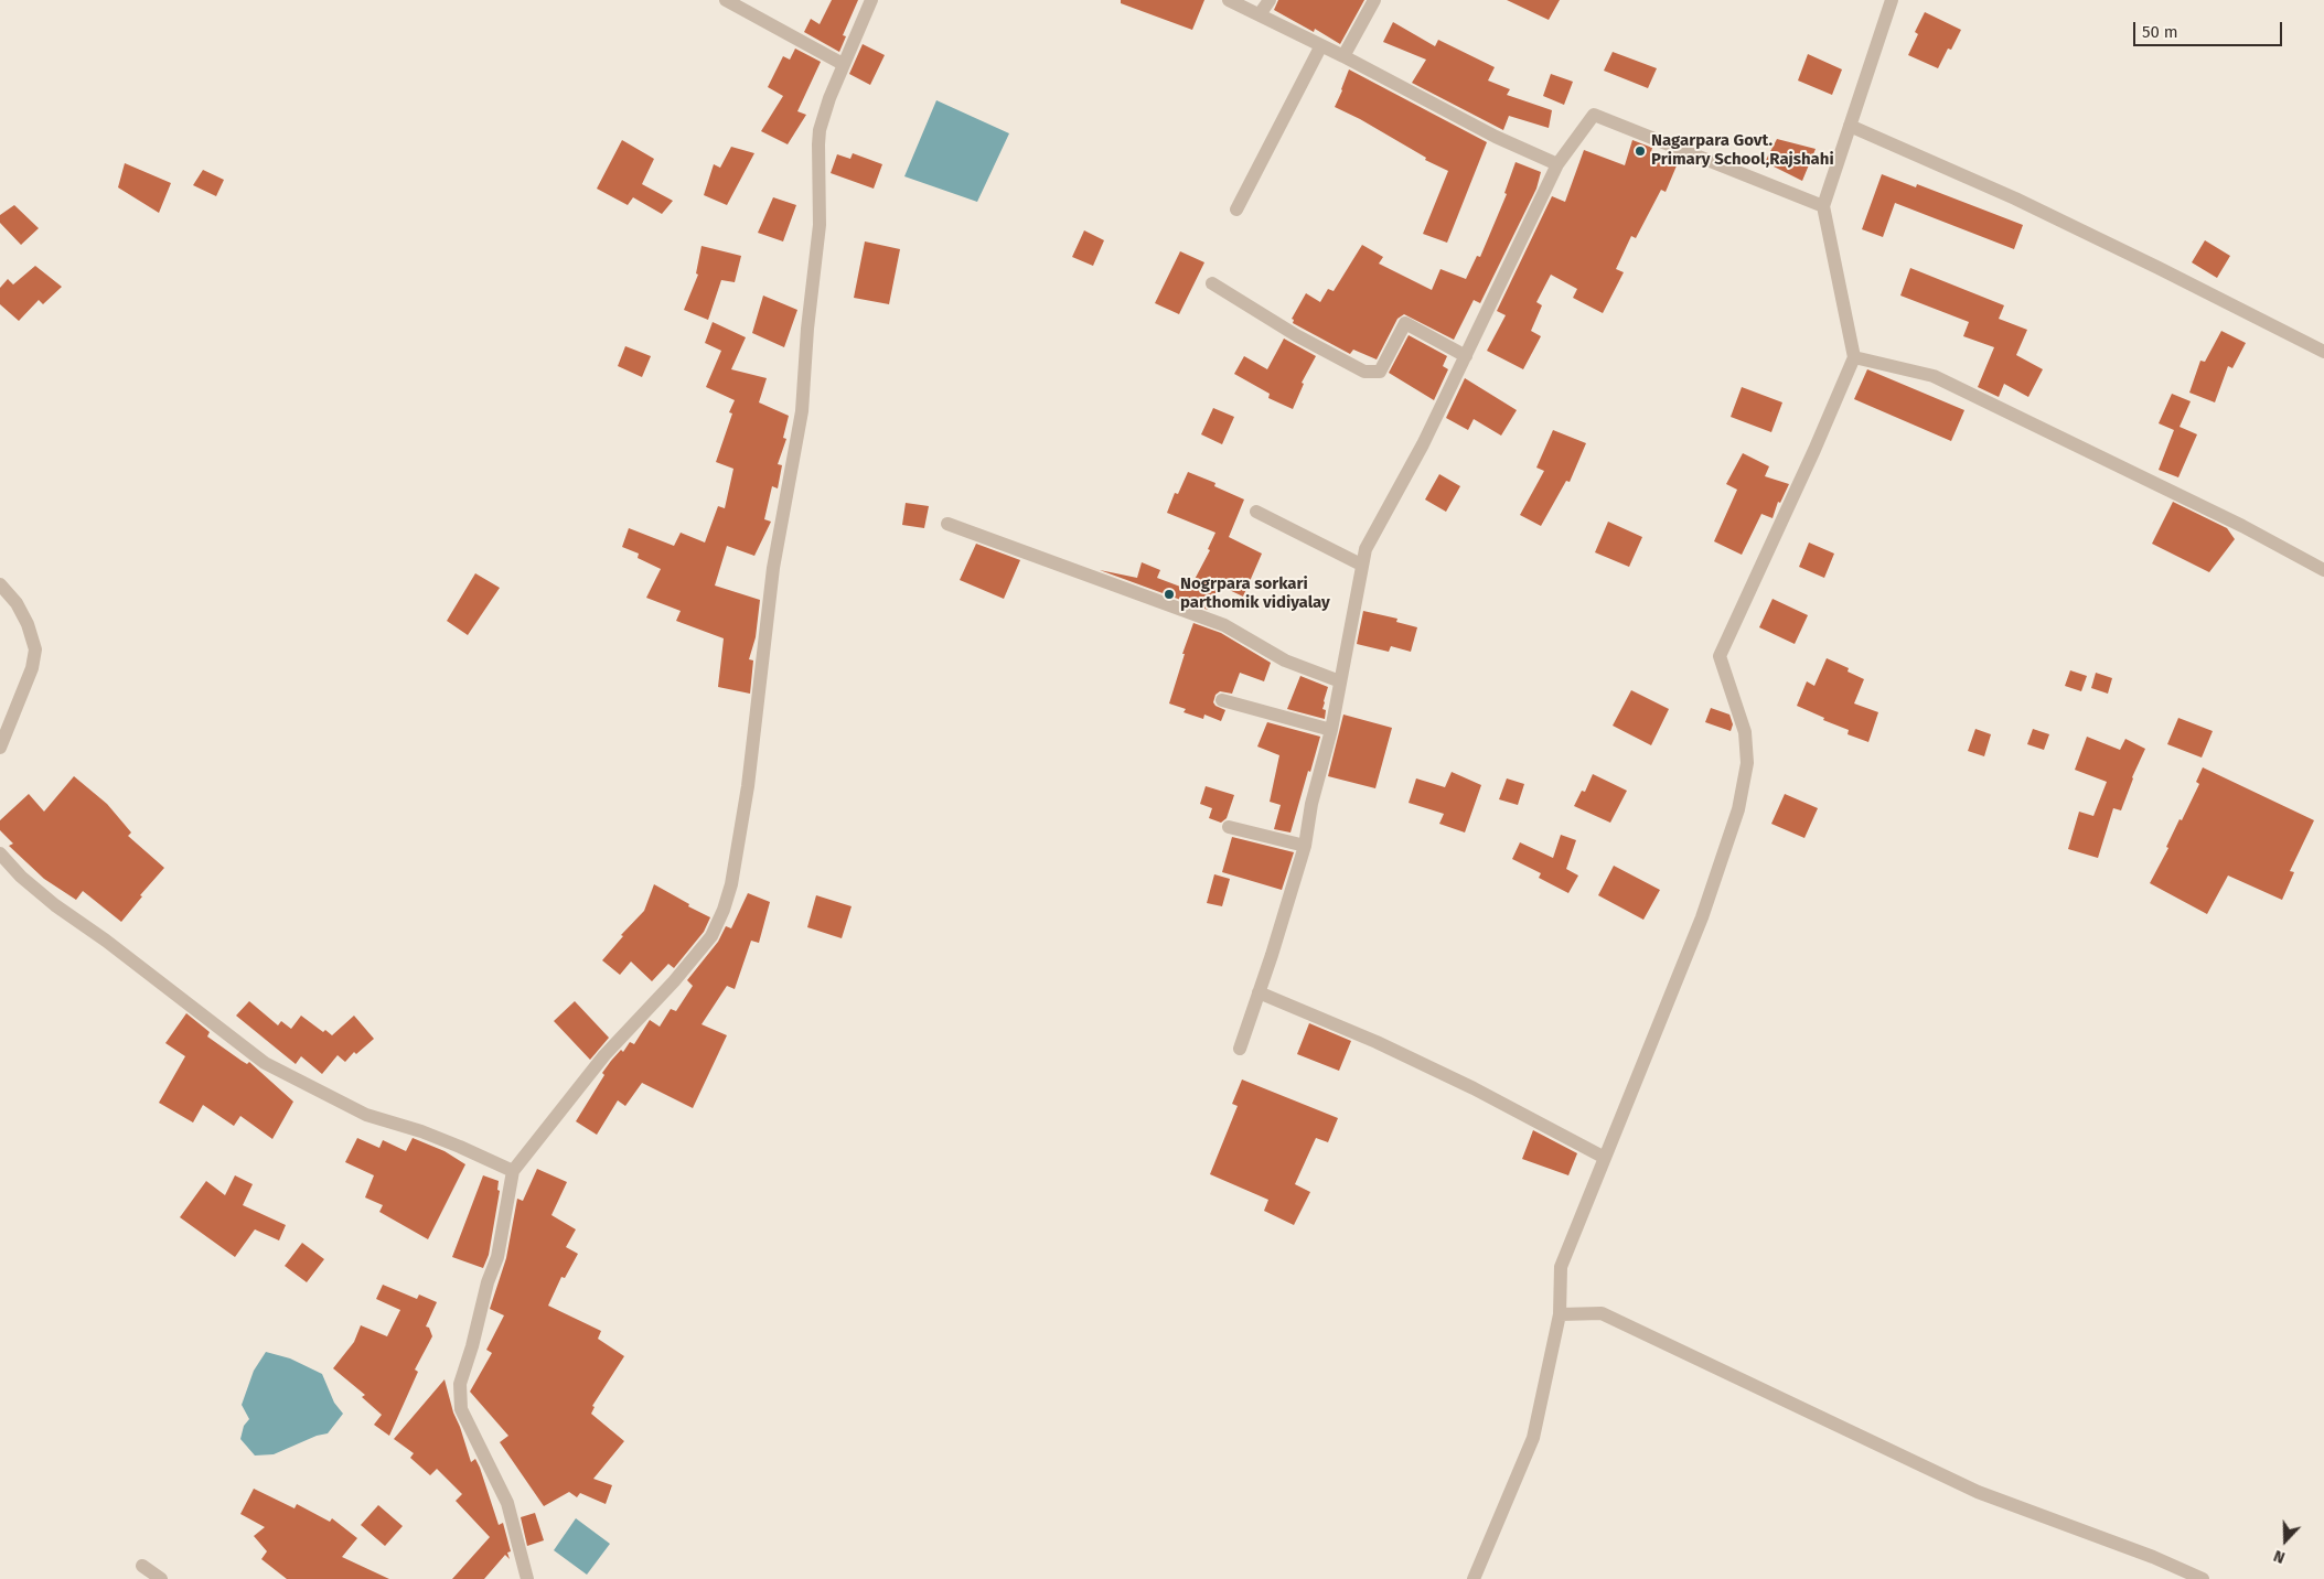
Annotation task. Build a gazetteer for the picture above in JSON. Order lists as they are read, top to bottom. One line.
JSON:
{"places":["Nagarpara Govt. Primary School,Rajshahi","Nogrpara sorkari parthomik vidiyalay"],"scale_bar":"50 m","north":"bottom"}
